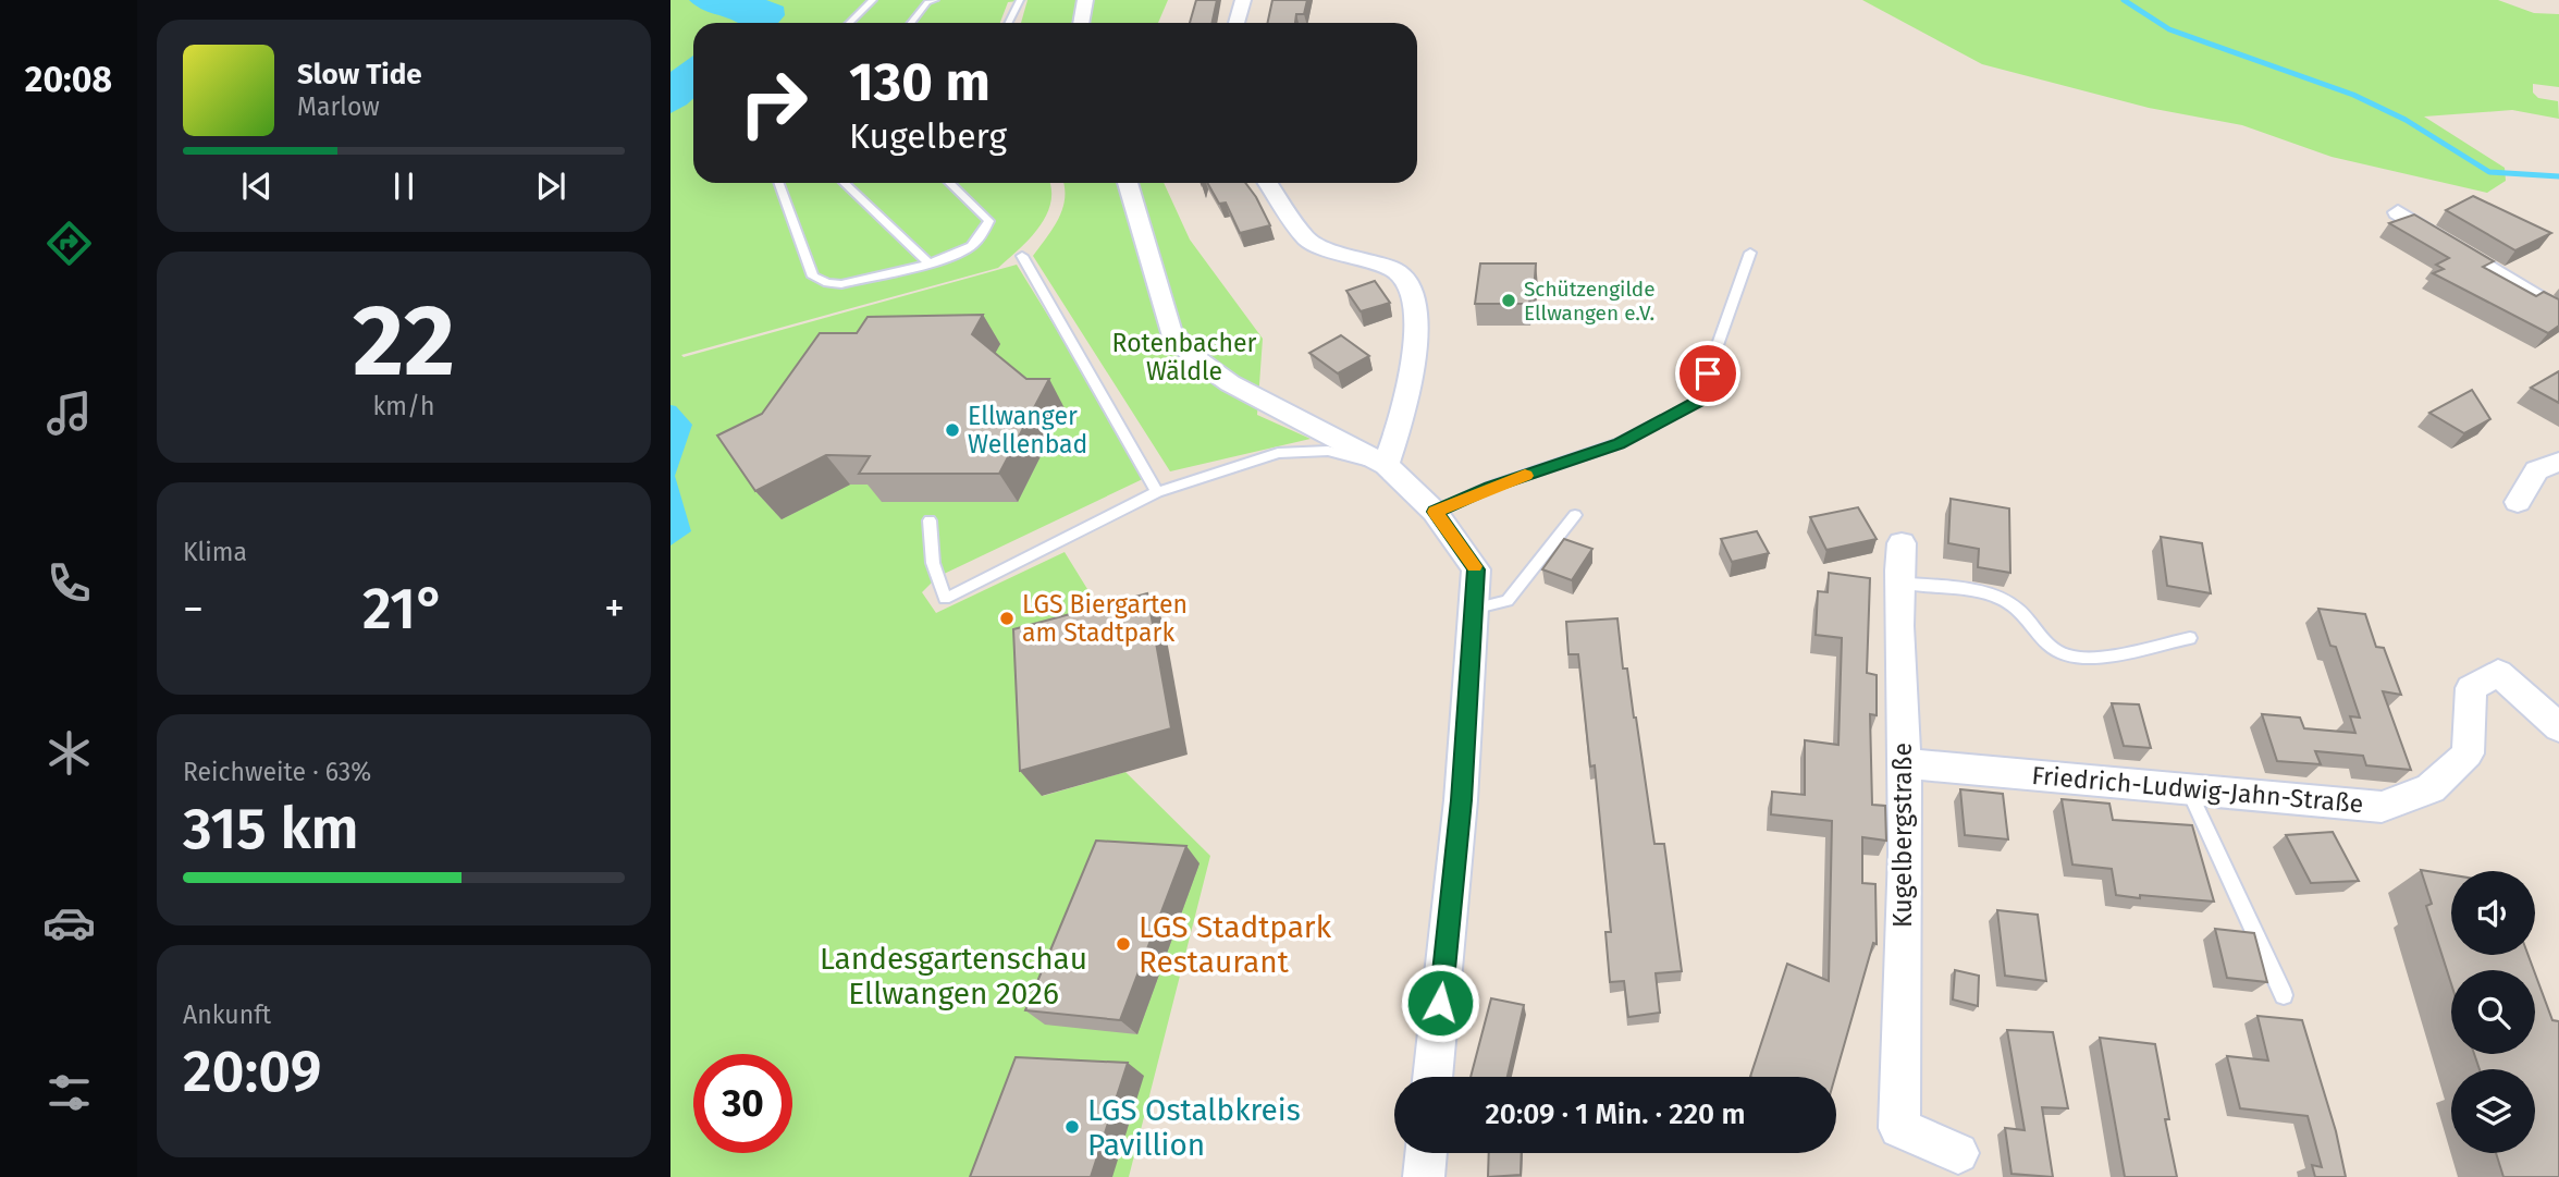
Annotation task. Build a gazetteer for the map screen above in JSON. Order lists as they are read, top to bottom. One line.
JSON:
{"streets":{"street":["Friedrich-Ludwig-Jahn-Straße","Kugelbergstraße"]},"crossings":[["Friedrich-Ludwig-Jahn-Straße","Kugelbergstraße"]],"parks":["Rotenbacher Wäldle","Landesgartenschau Ellwangen 2026"],"places":["Schützengilde Ellwangen e.V.","Ellwanger Wellenbad","LGS Biergarten am Stadtpark","LGS Stadtpark Restaurant","LGS Ostalbkreis Pavillion"],"page":{"tabs":"20:08","turn":["130 m","Kugelberg"],"song":["Slow Tide","Marlow"],"tile":[["22","km/h"],"Klima",["Reichweite · 63%","315 km"],["Ankunft","20:09"]],"heat":["−","21°","+"],"limit":"30","trip":"20:09 · 1 Min. · 220 m"}}
